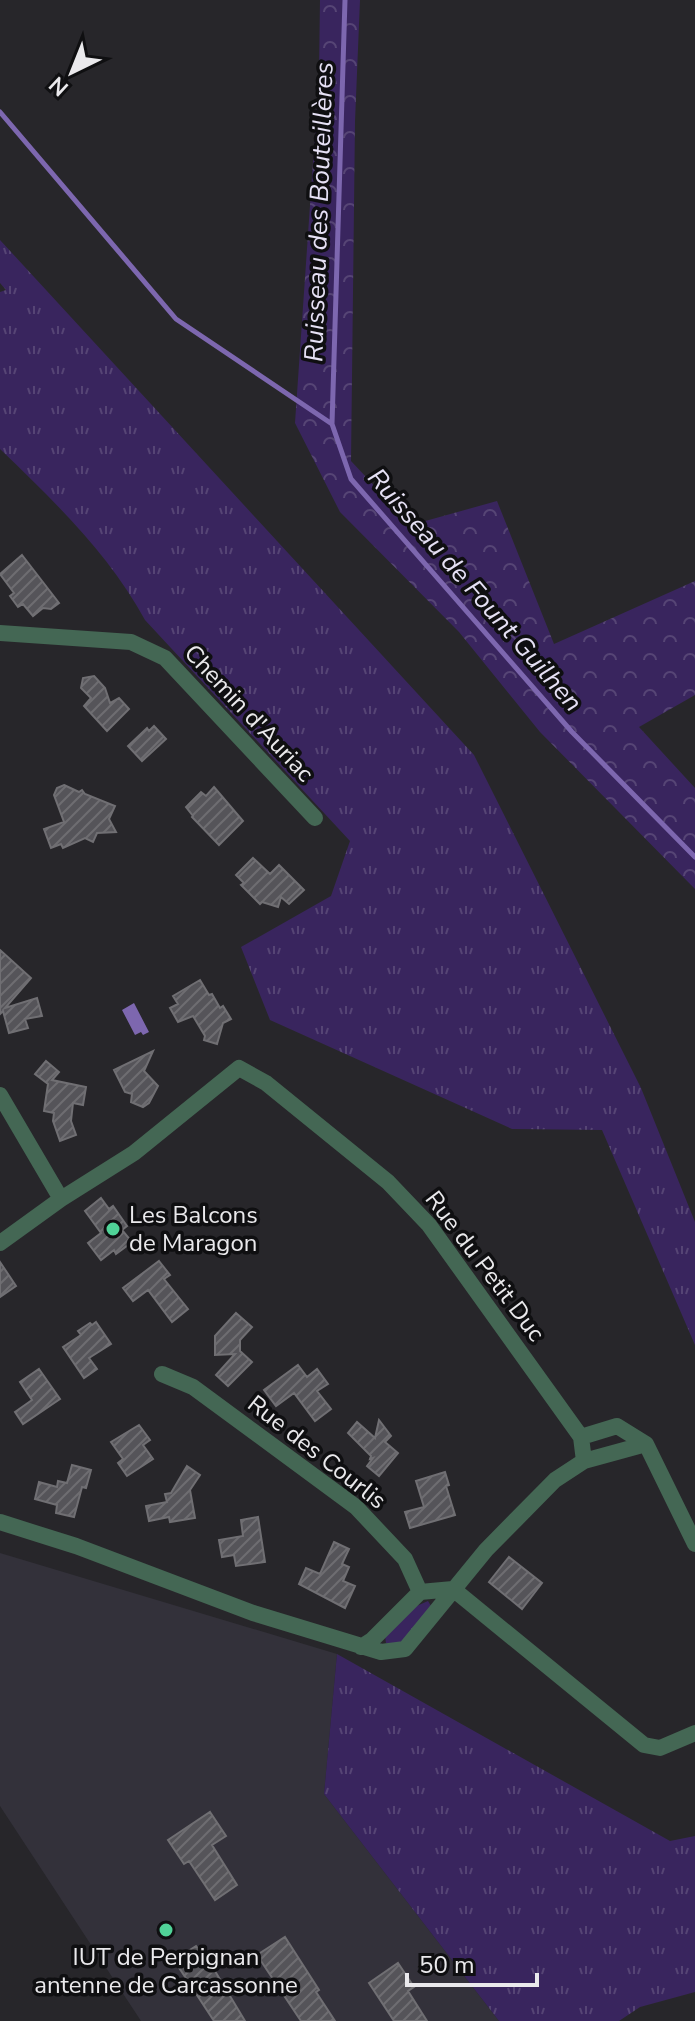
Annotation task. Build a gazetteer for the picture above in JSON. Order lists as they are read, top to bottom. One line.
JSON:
{"streets":{"street":["Chemin d'Auriac","Rue du Petit Duc","Rue des Courlis"]},"water":["Ruisseau des Bouteillères","Ruisseau de Fount Guilhen"],"places":["Les Balcons de Maragon","IUT de Perpignan antenne de Carcassonne"],"scale_bar":"50 m","north":"bottom left"}
